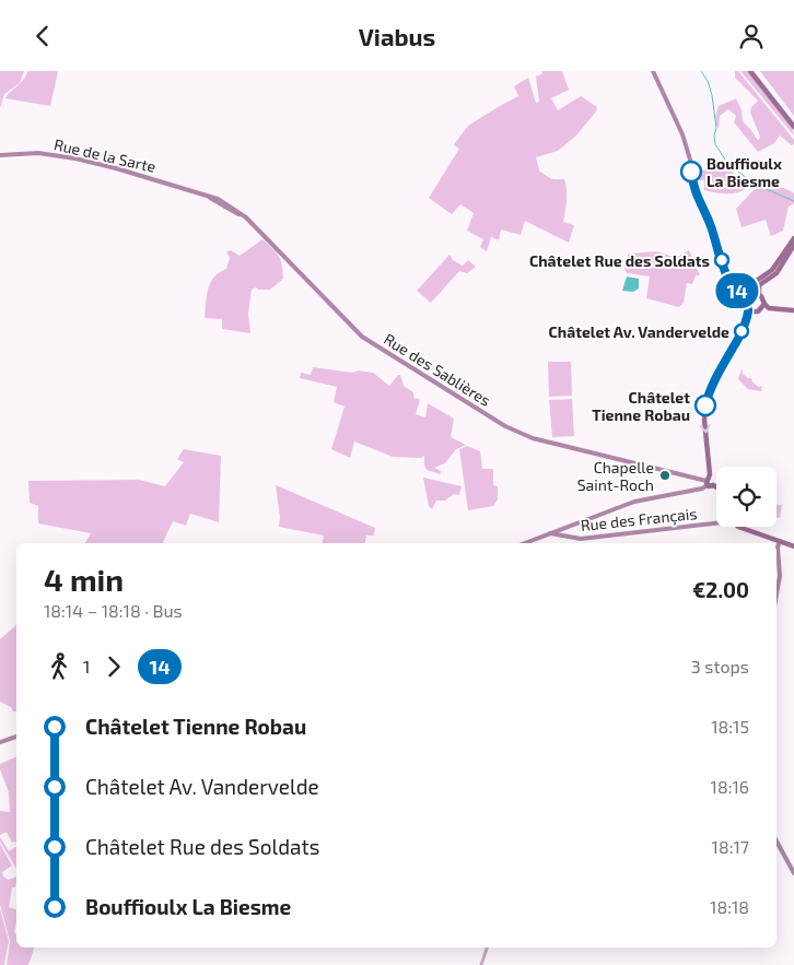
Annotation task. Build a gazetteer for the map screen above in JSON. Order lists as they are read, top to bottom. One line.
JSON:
{"streets":{"main road":["Rue de la Sarte","Rue des Sablières","Rue des Français"]},"crossings":[["Rue de la Sarte","Rue des Sablières"]],"places":["Bouffioulx La Biesme","Châtelet Rue des Soldats","Châtelet Av. Vandervelde","Châtelet Tienne Robau","Chapelle Saint-Roch"],"lines":["bus line 14"],"page":{"header":"Viabus","on_map":"14","heading":["4 min","18:14 – 18:18 · Bus","€2.00"],"legs":["1","14","3 stops"],"list":[{"name":"Châtelet Tienne Robau","value":"18:15"},{"name":"Châtelet Av. Vandervelde","value":"18:16"},{"name":"Châtelet Rue des Soldats","value":"18:17"},{"name":"Bouffioulx La Biesme","value":"18:18"}]}}
